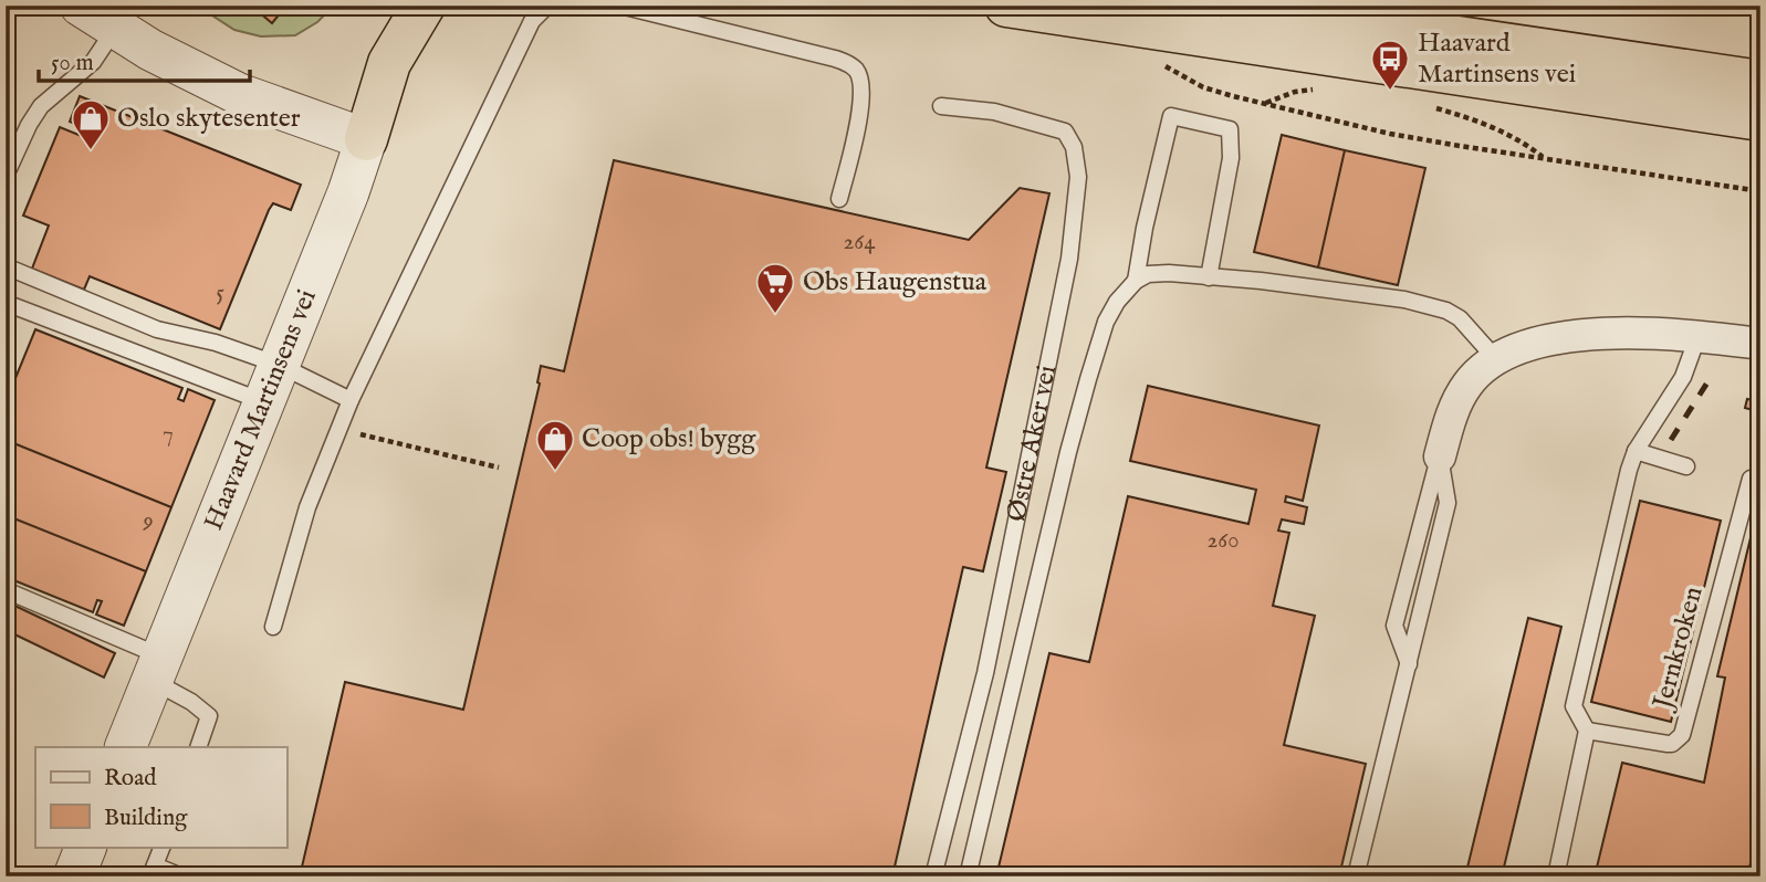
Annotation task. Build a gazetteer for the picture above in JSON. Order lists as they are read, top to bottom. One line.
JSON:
{"streets":{"street":["Haavard Martinsens vei"],"lane":["Østre Aker vei","Jernkroken"]},"places":{"bus stop":["Haavard Martinsens vei"],"shop":["Oslo skytesenter","Coop obs! bygg"],"supermarket":["Obs Haugenstua"]},"house_numbers":["264","5","7","9","260"],"legend":["Road","Building"],"scale_bar":"50 m"}
